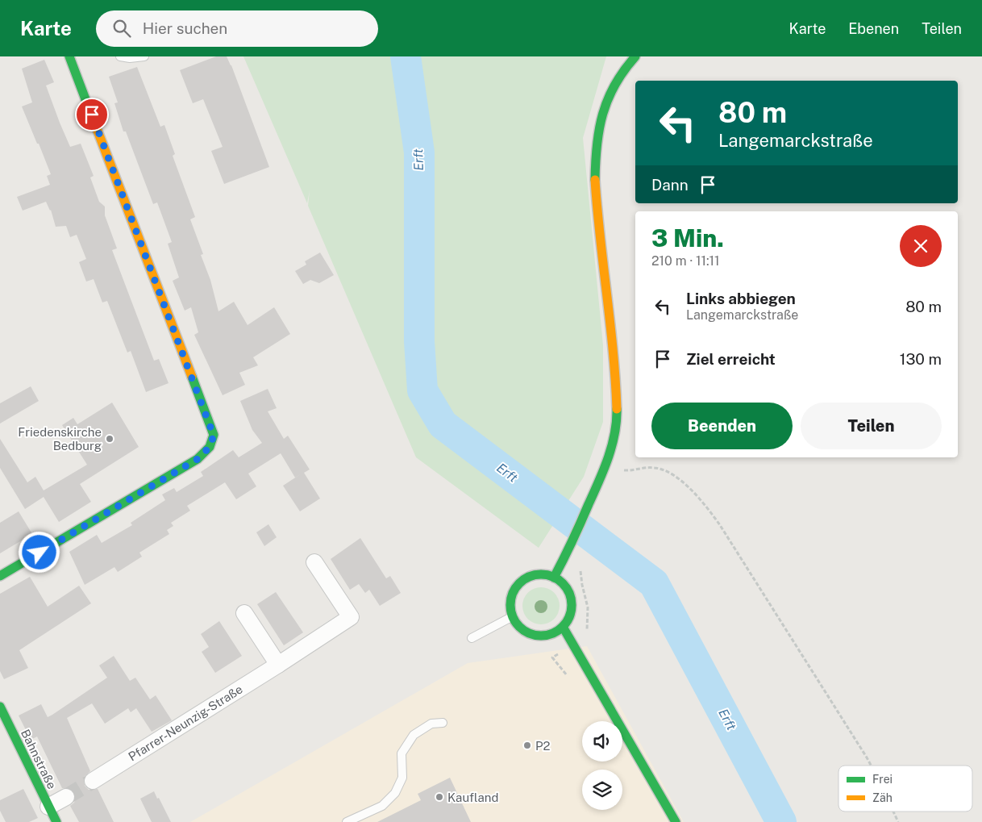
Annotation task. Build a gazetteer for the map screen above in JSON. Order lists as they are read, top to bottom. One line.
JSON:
{"streets":{"street":["Pfarrer-Neunzig-Straße","Bahnstraße"]},"water":["Erft"],"places":["Friedenskirche Bedburg","P2","Kaufland"],"legend":["Frei","Zäh"],"page":{"header":"Karte","search":"Hier suchen","nav":["Karte","Ebenen","Teilen"],"turn":["80 m","Langemarckstraße"],"then":"Dann","heading":["3 Min.","210 m · 11:11"],"list":[{"name":"Links abbiegen","note":"Langemarckstraße","value":"80 m"},{"name":"Ziel erreicht","value":"130 m"}],"buttons":["Beenden","Teilen"]}}
